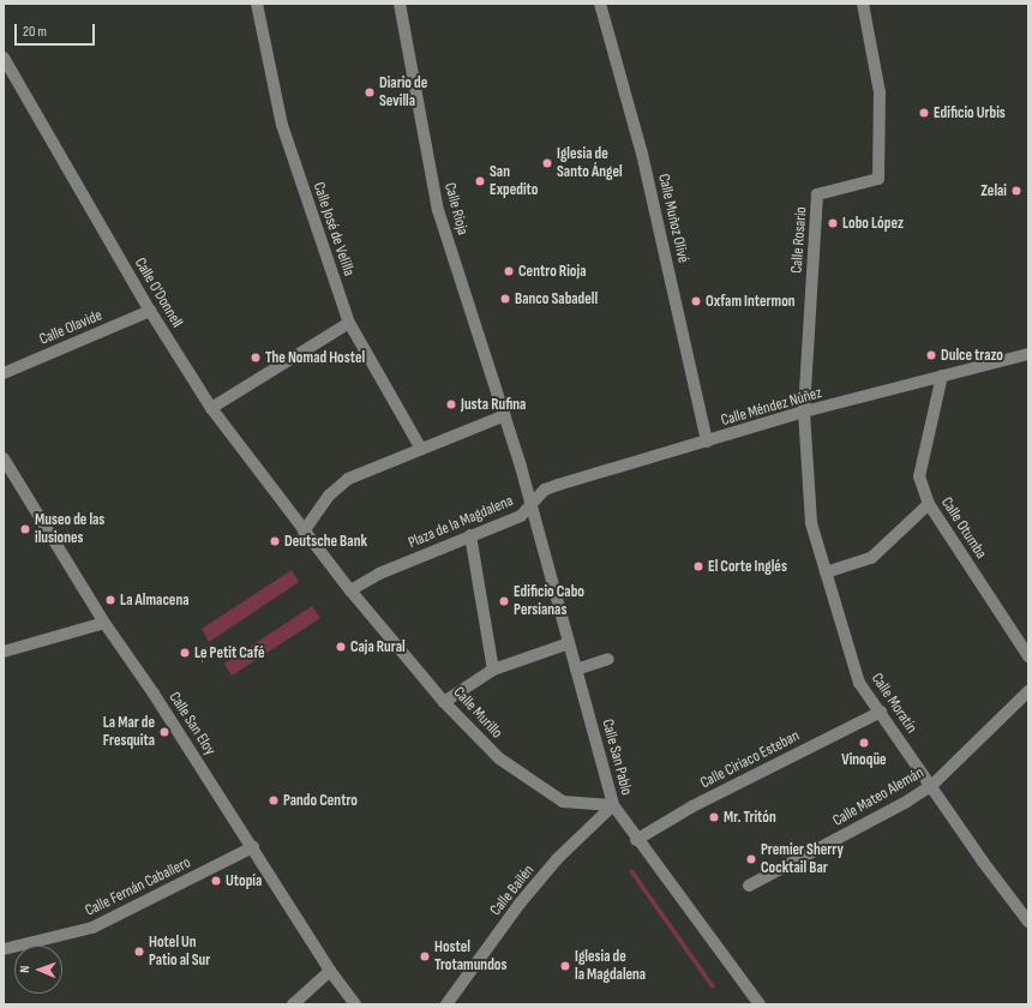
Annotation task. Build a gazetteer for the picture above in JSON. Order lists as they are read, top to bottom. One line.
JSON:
{"streets":{"street":["Calle Rioja","Calle Muñoz Olivé","Calle José de Velilla","Calle Rosario","Calle O'Donnell","Calle Olavide","Calle Méndez Núñez","Plaza de la Magdalena","Calle Otumba","Calle Moratín","Calle Murillo","Calle San Eloy","Calle San Pablo","Calle Ciriaco Esteban","Calle Mateo Alemán","Calle Fernán Caballero","Calle Bailén"]},"crossings":[["Calle Rioja","Plaza de la Magdalena"],["Calle Muñoz Olivé","Calle Méndez Núñez"],["Calle Rosario","Calle Méndez Núñez"],["Calle Rosario","Calle Moratín"],["Calle O'Donnell","Calle Olavide"],["Calle Méndez Núñez","Plaza de la Magdalena"],["Calle Méndez Núñez","Calle Otumba"],["Calle Méndez Núñez","Calle Moratín"],["Calle Méndez Núñez","Calle San Pablo"],["Plaza de la Magdalena","Calle Murillo"],["Plaza de la Magdalena","Calle San Pablo"],["Calle Moratín","Calle Ciriaco Esteban"],["Calle Moratín","Calle Mateo Alemán"],["Calle Murillo","Calle San Pablo"],["Calle Murillo","Calle Bailén"],["Calle San Eloy","Calle Fernán Caballero"],["Calle San Pablo","Calle Ciriaco Esteban"],["Calle San Pablo","Calle Bailén"]],"places":["Diario de Sevilla","Edificio Urbis","Iglesia de Santo Ángel","San Expedito","Zelai","Lobo López","Centro Rioja","Banco Sabadell","Oxfam Intermon","Dulce trazo","The Nomad Hostel","Justa Rufina","Museo de las ilusiones","Deutsche Bank","El Corte Inglés","La Almacena","Edificio Cabo Persianas","Caja Rural","Le Petit Café","La Mar de Fresquita","Vinoqüe","Pando Centro","Mr. Tritón","Premier Sherry Cocktail Bar","Utopía","Hotel Un Patio al Sur","Hostel Trotamundos","Iglesia de la Magdalena"],"scale_bar":"20 m","north":"left"}
